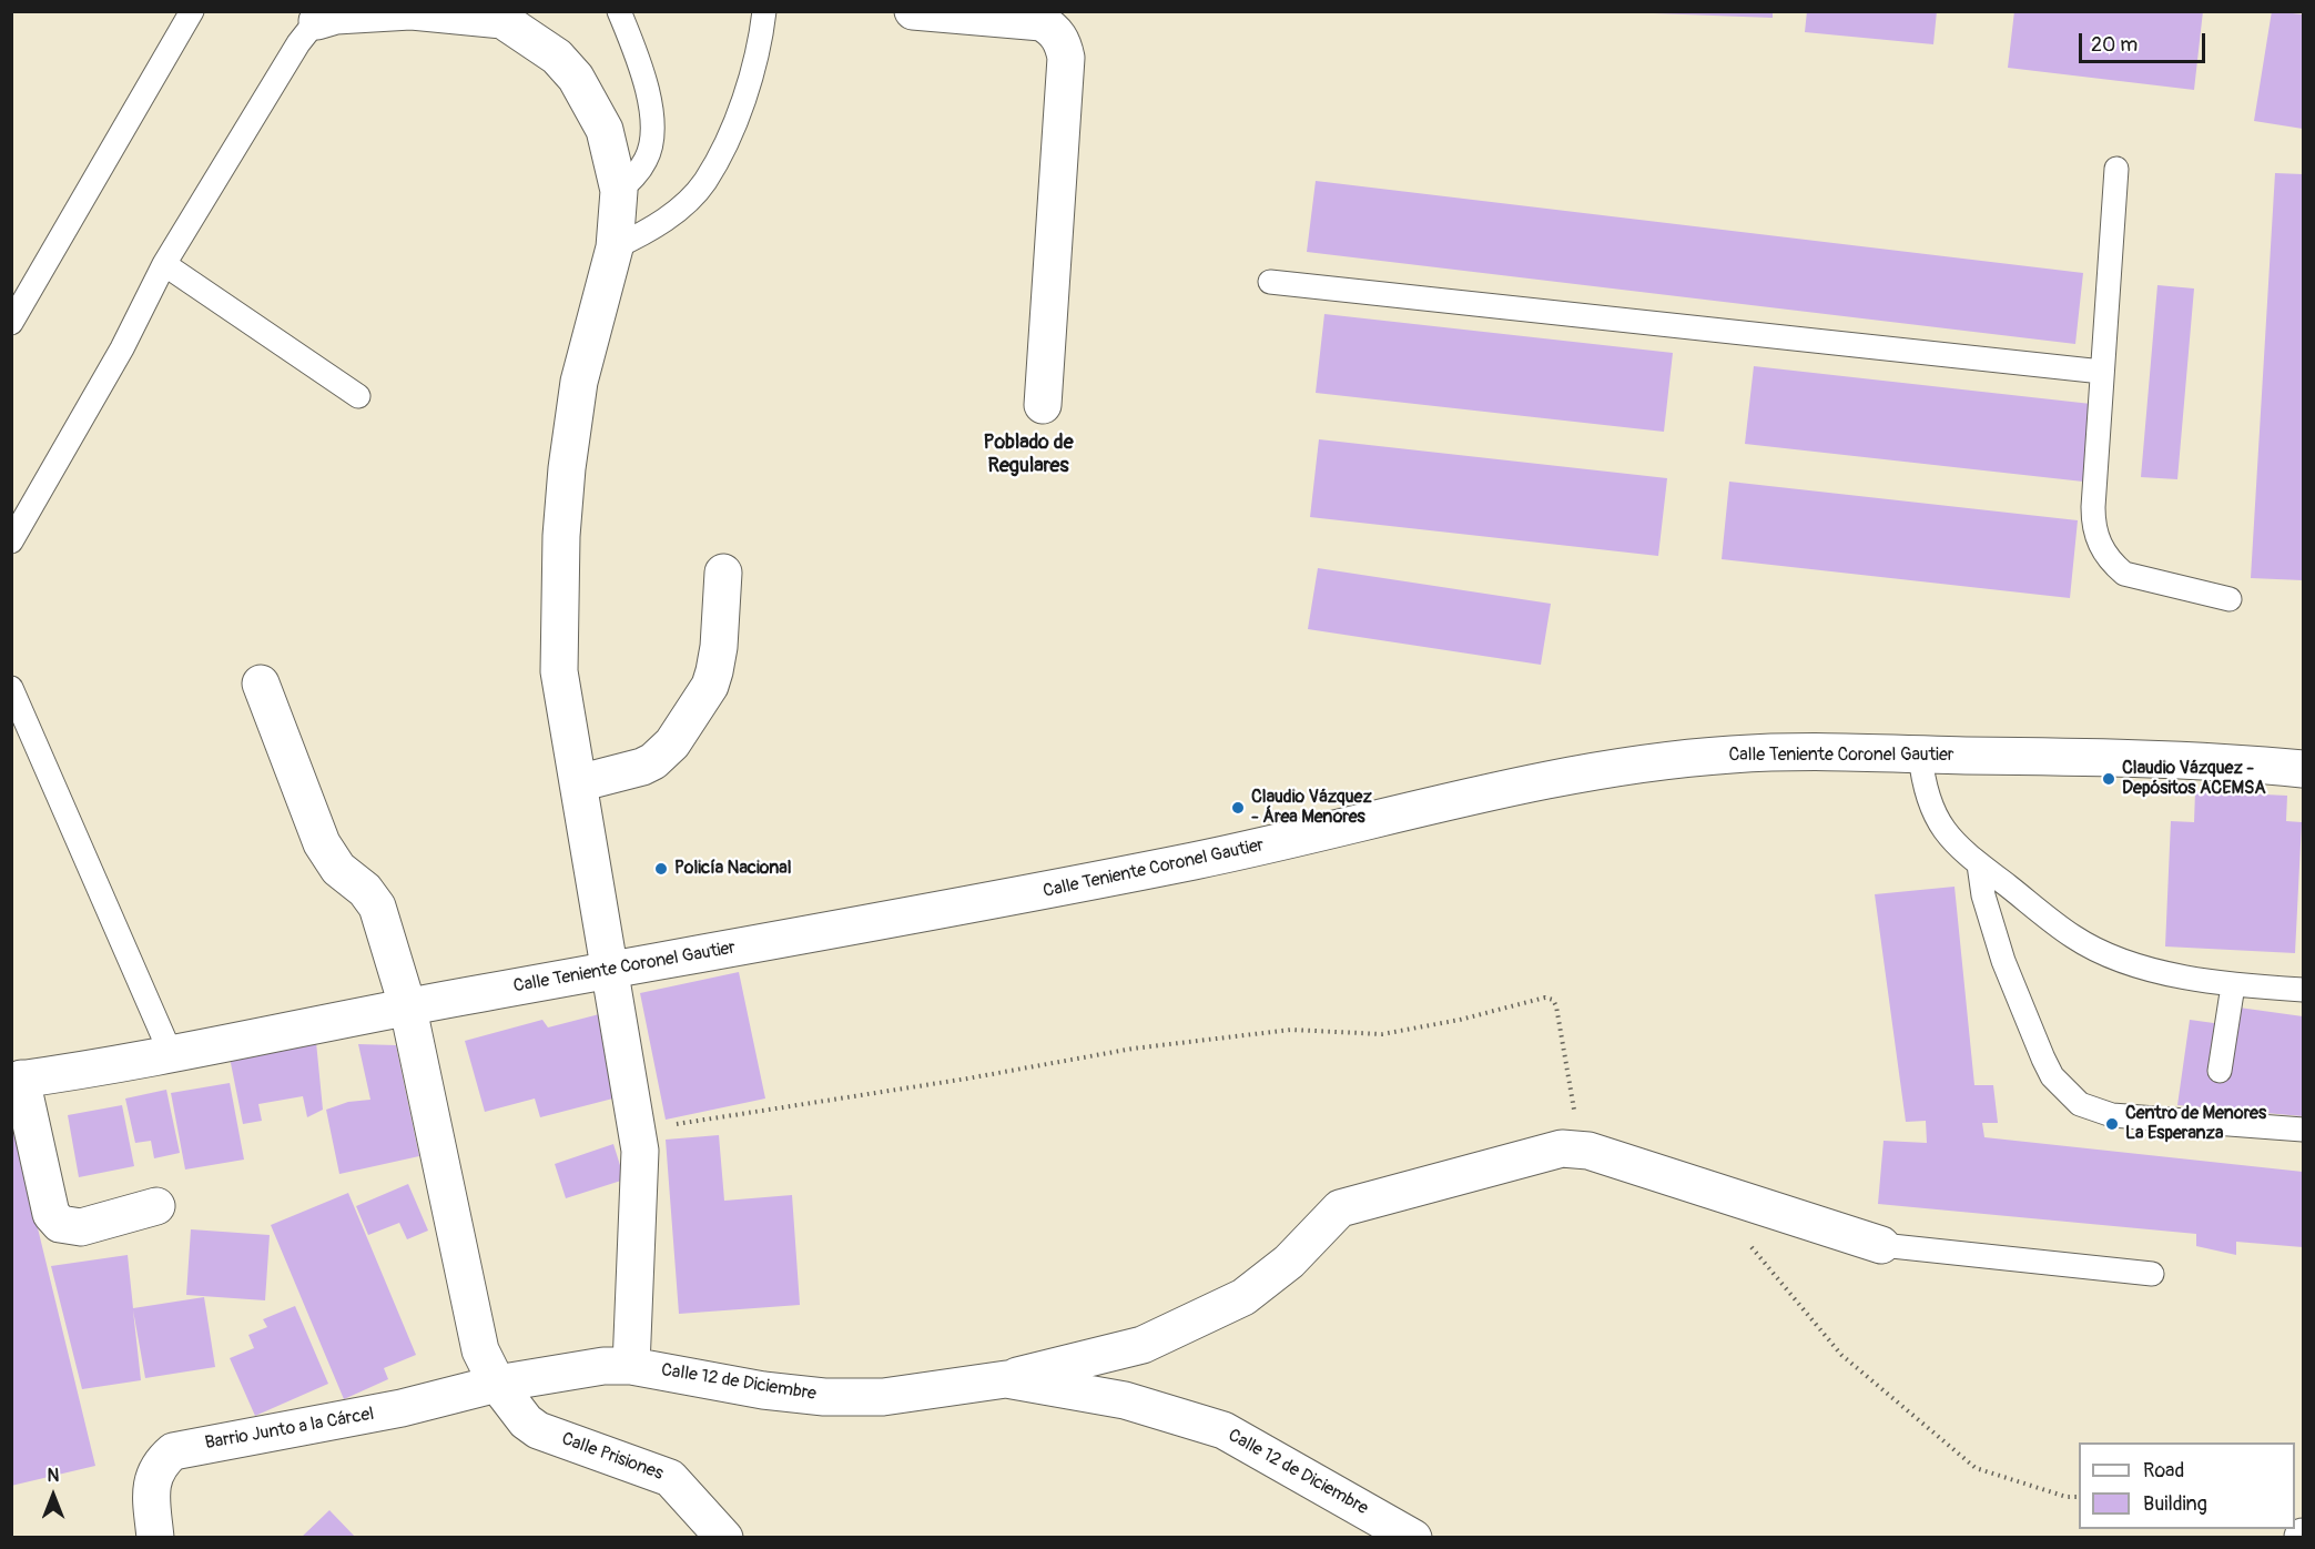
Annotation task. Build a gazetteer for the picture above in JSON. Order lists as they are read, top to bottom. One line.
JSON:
{"streets":{"street":["Calle Teniente Coronel Gautier","Calle 12 de Diciembre","Barrio Junto a la Cárcel","Calle Prisiones"]},"crossings":[["Calle 12 de Diciembre","Barrio Junto a la Cárcel"],["Calle 12 de Diciembre","Calle Prisiones"],["Barrio Junto a la Cárcel","Calle Prisiones"]],"districts":["Poblado de Regulares"],"places":["Claudio Vázquez - Depósitos ACEMSA","Claudio Vázquez - Área Menores","Policía Nacional","Centro de Menores La Esperanza"],"legend":["Road","Building"],"scale_bar":"20 m","north":"top"}
